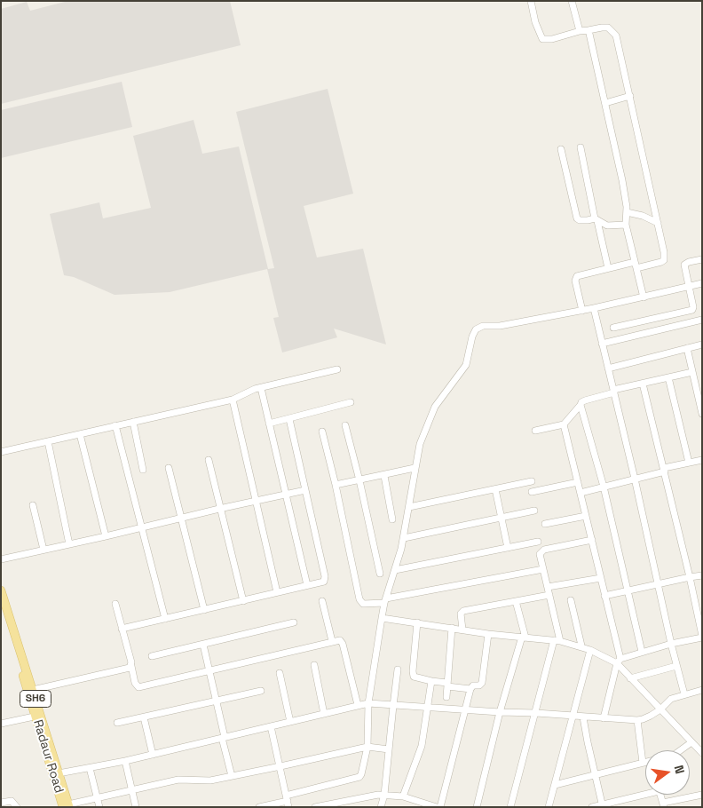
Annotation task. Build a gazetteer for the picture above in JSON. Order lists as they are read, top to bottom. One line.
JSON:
{"streets":{"main road":["SH6","Radaur Road"]},"north":"right"}
